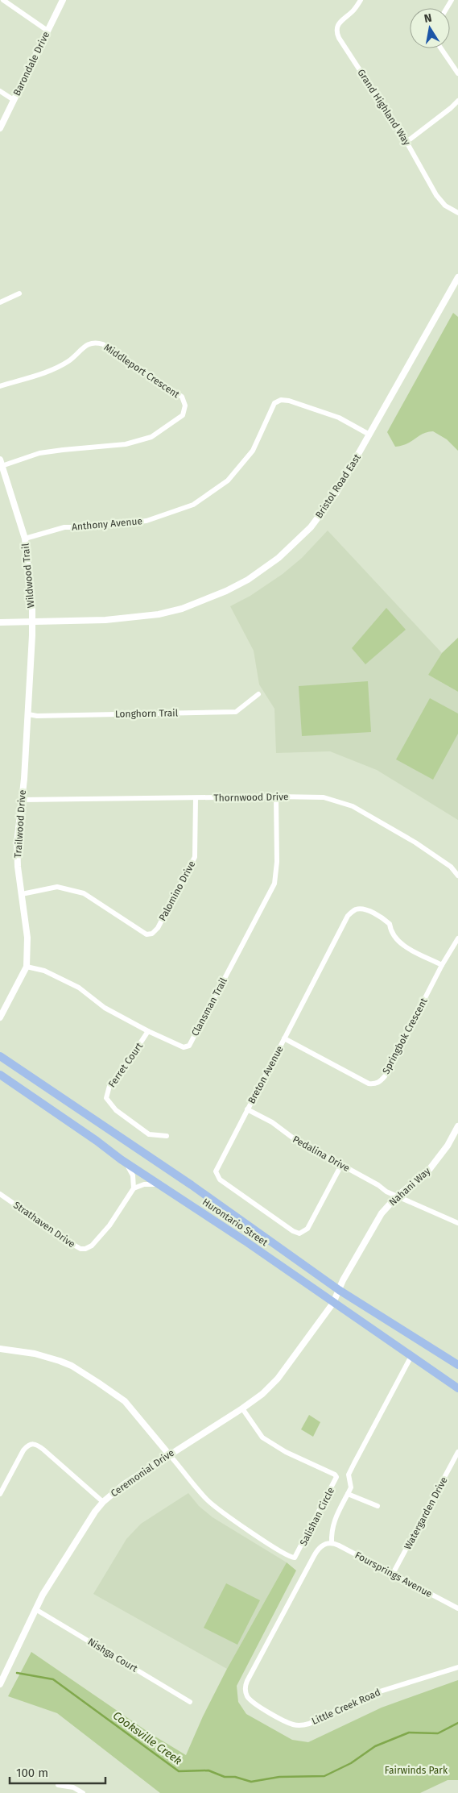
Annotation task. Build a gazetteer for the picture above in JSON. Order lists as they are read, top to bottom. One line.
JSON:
{"streets":{"main road":["Hurontario Street"],"street":["Barondale Drive","Grand Highland Way","Middleport Crescent","Bristol Road East","Anthony Avenue","Wildwood Trail","Longhorn Trail","Thornwood Drive","Trailwood Drive","Palomino Drive","Clansman Trail","Springbok Crescent","Ferret Court","Breton Avenue","Pedalina Drive","Nahani Way","Strathaven Drive","Ceremonial Drive","Watergarden Drive","Salishan Circle","Foursprings Avenue","Nishga Court","Little Creek Road"]},"crossings":[["Middleport Crescent","Wildwood Trail"],["Bristol Road East","Anthony Avenue"],["Bristol Road East","Wildwood Trail"],["Bristol Road East","Trailwood Drive"],["Anthony Avenue","Wildwood Trail"],["Wildwood Trail","Trailwood Drive"],["Longhorn Trail","Trailwood Drive"],["Thornwood Drive","Trailwood Drive"],["Thornwood Drive","Palomino Drive"],["Thornwood Drive","Clansman Trail"],["Trailwood Drive","Palomino Drive"],["Trailwood Drive","Clansman Trail"],["Clansman Trail","Ferret Court"],["Springbok Crescent","Breton Avenue"],["Breton Avenue","Pedalina Drive"],["Pedalina Drive","Nahani Way"],["Nahani Way","Hurontario Street"],["Nahani Way","Ceremonial Drive"],["Hurontario Street","Ceremonial Drive"],["Ceremonial Drive","Salishan Circle"],["Ceremonial Drive","Nishga Court"],["Watergarden Drive","Foursprings Avenue"],["Foursprings Avenue","Little Creek Road"]],"water":["Cooksville Creek"],"parks":["Fairwinds Park"],"scale_bar":"100 m","north":"top"}
